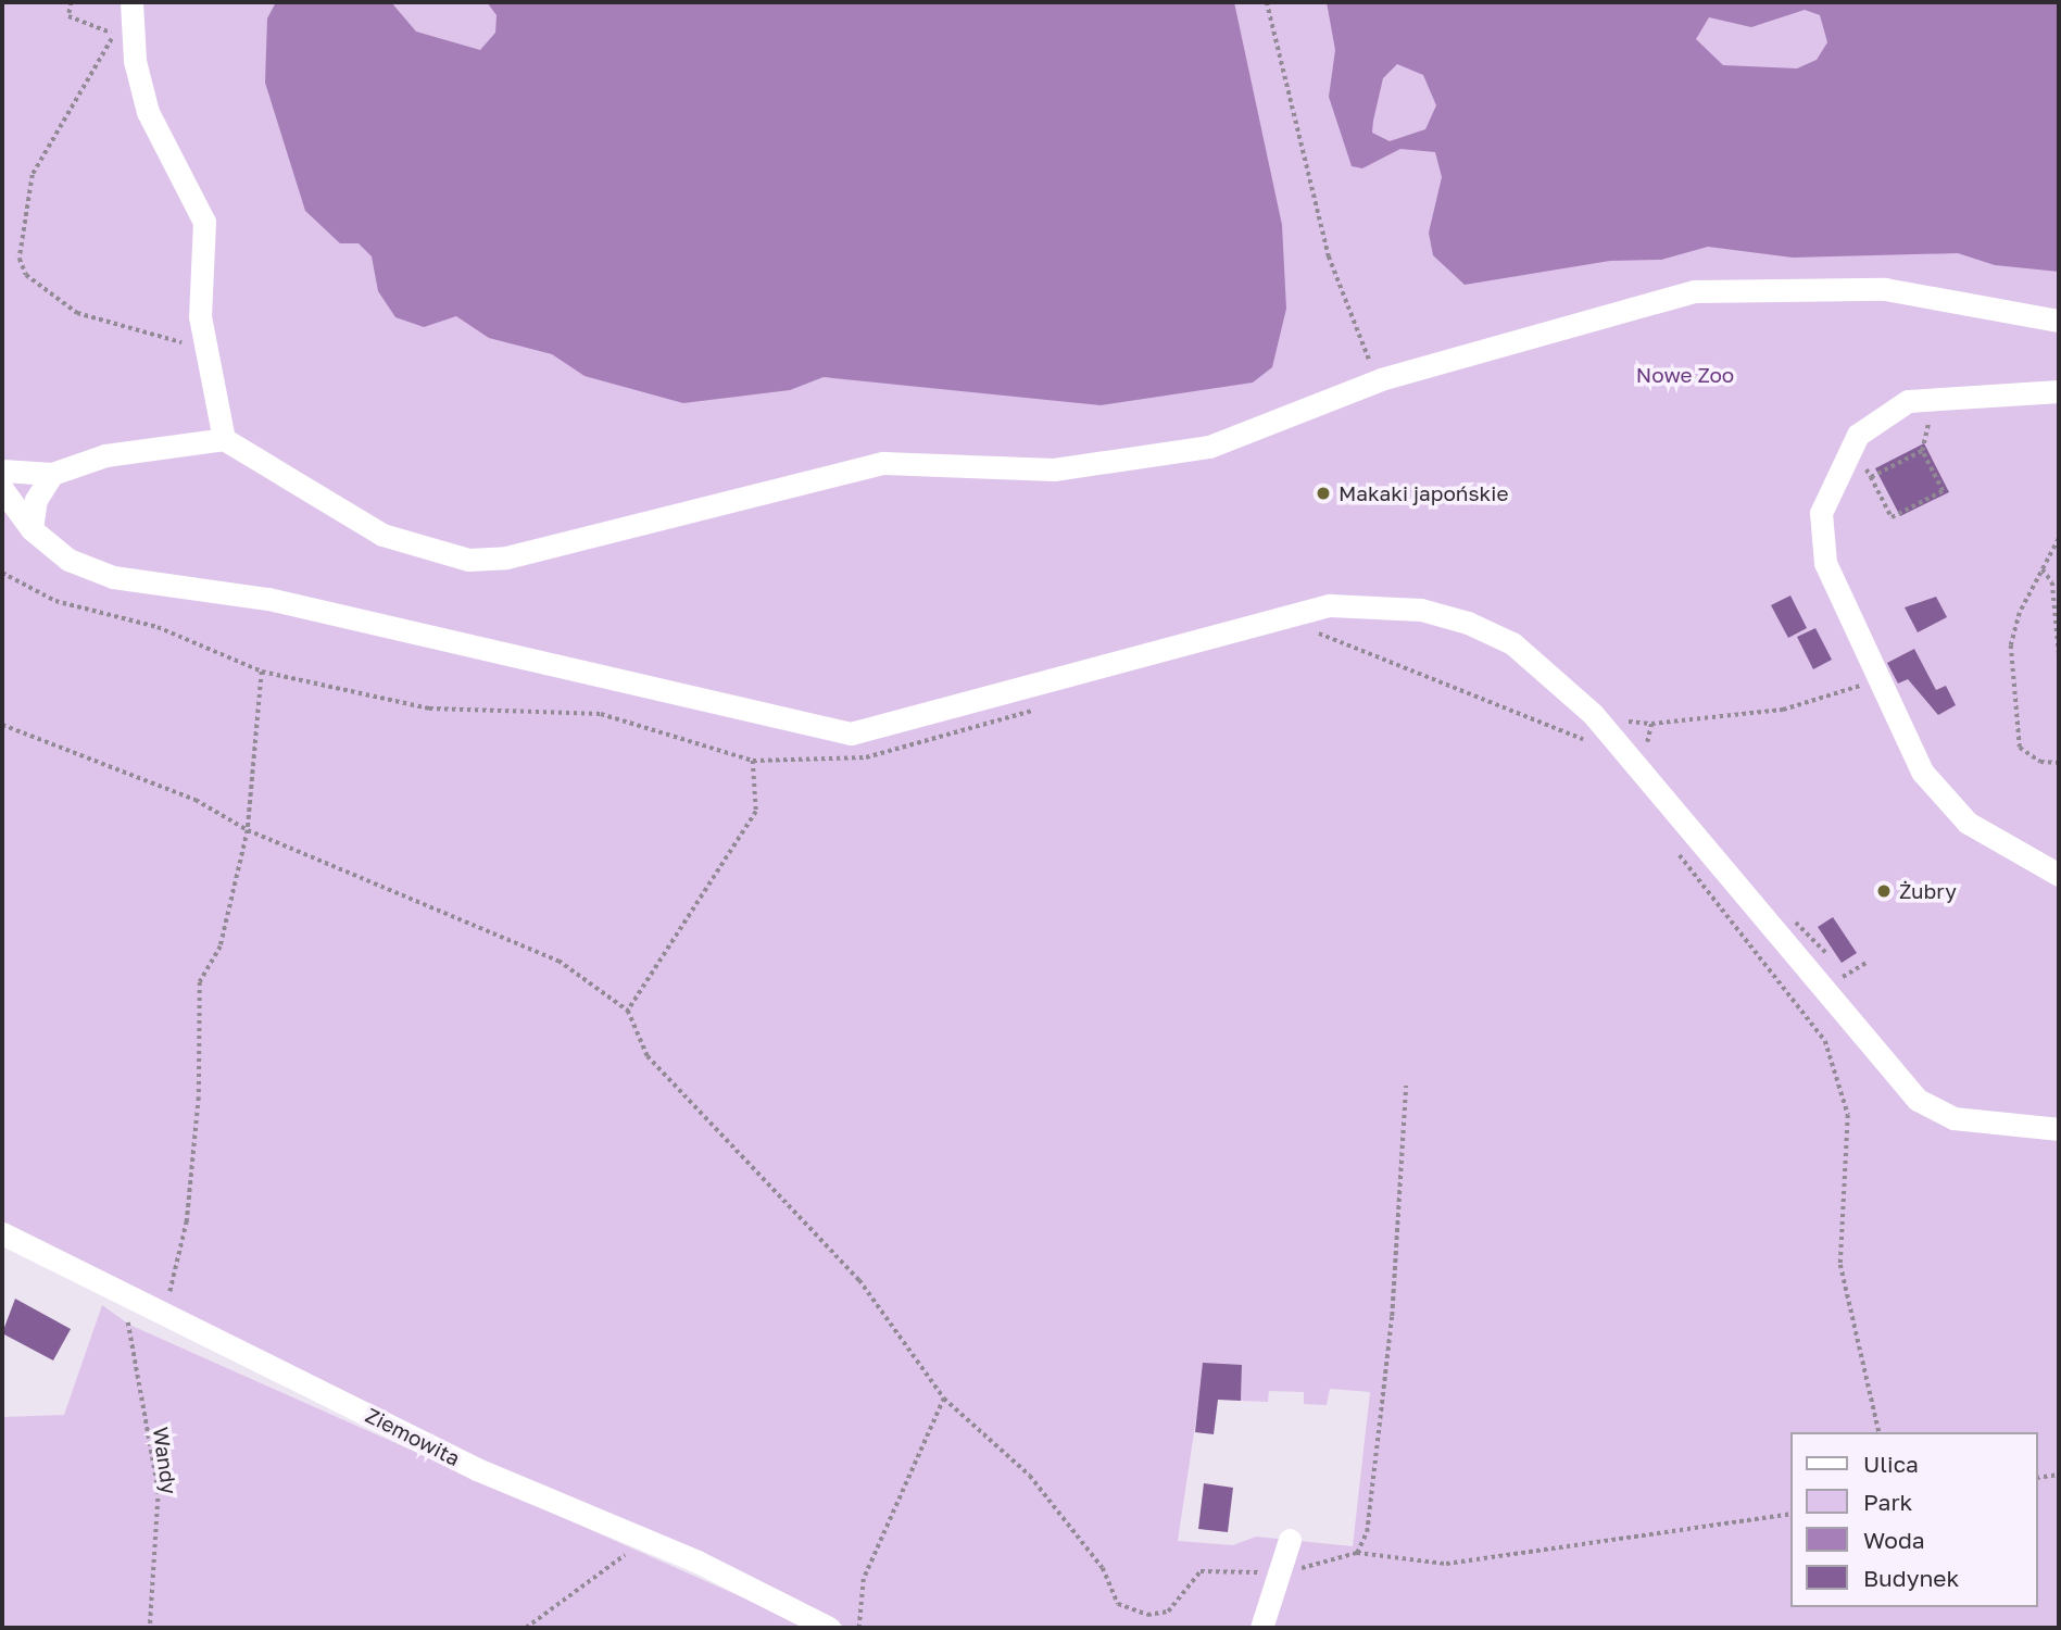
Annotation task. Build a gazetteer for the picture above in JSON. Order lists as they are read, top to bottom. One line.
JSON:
{"streets":{"street":["Ziemowita"],"path":["Wandy"]},"crossings":[["Ziemowita","Wandy"]],"parks":["Nowe Zoo"],"places":["Makaki japońskie","Żubry"],"legend":["Ulica","Park","Woda","Budynek"]}
